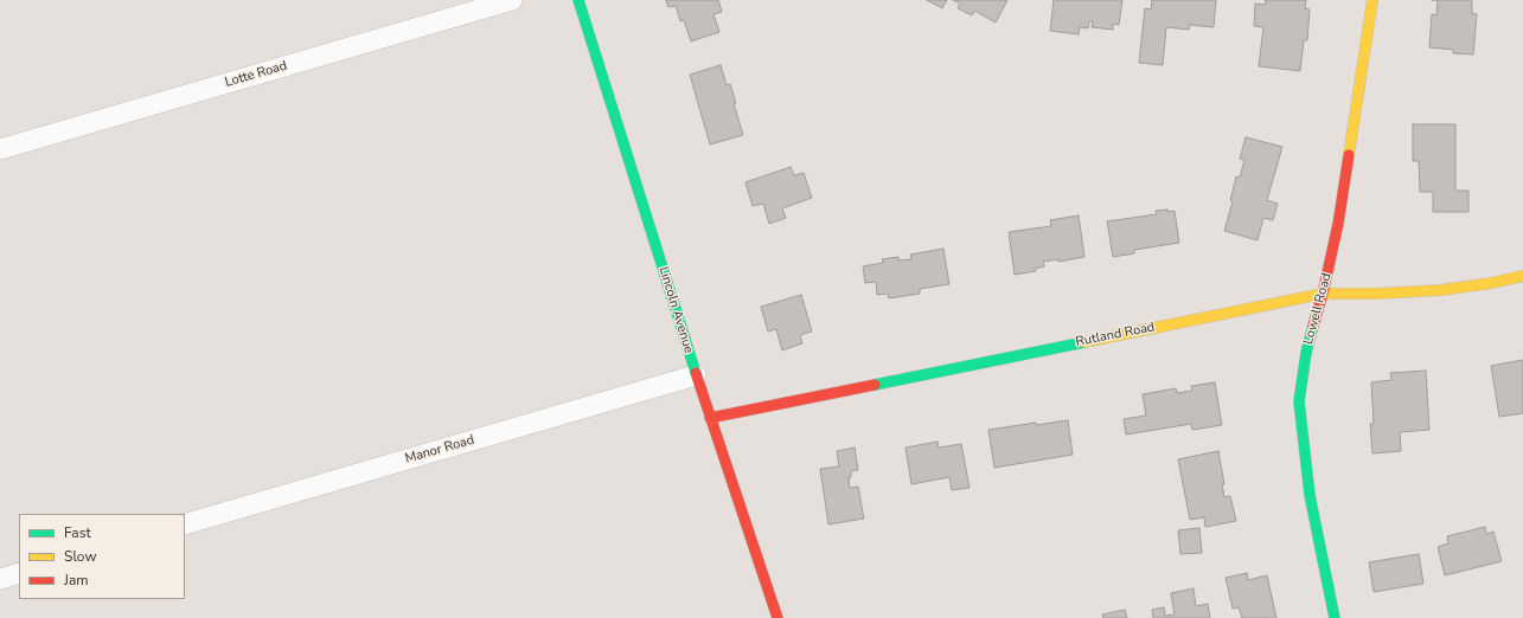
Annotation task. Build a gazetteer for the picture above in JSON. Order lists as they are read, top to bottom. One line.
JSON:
{"streets":{"street":["Lotte Road","Lowell Road","Lincoln Avenue","Rutland Road","Manor Road"]},"crossings":[["Lowell Road","Rutland Road"],["Lincoln Avenue","Rutland Road"],["Lincoln Avenue","Manor Road"]],"legend":["Fast","Slow","Jam"]}
